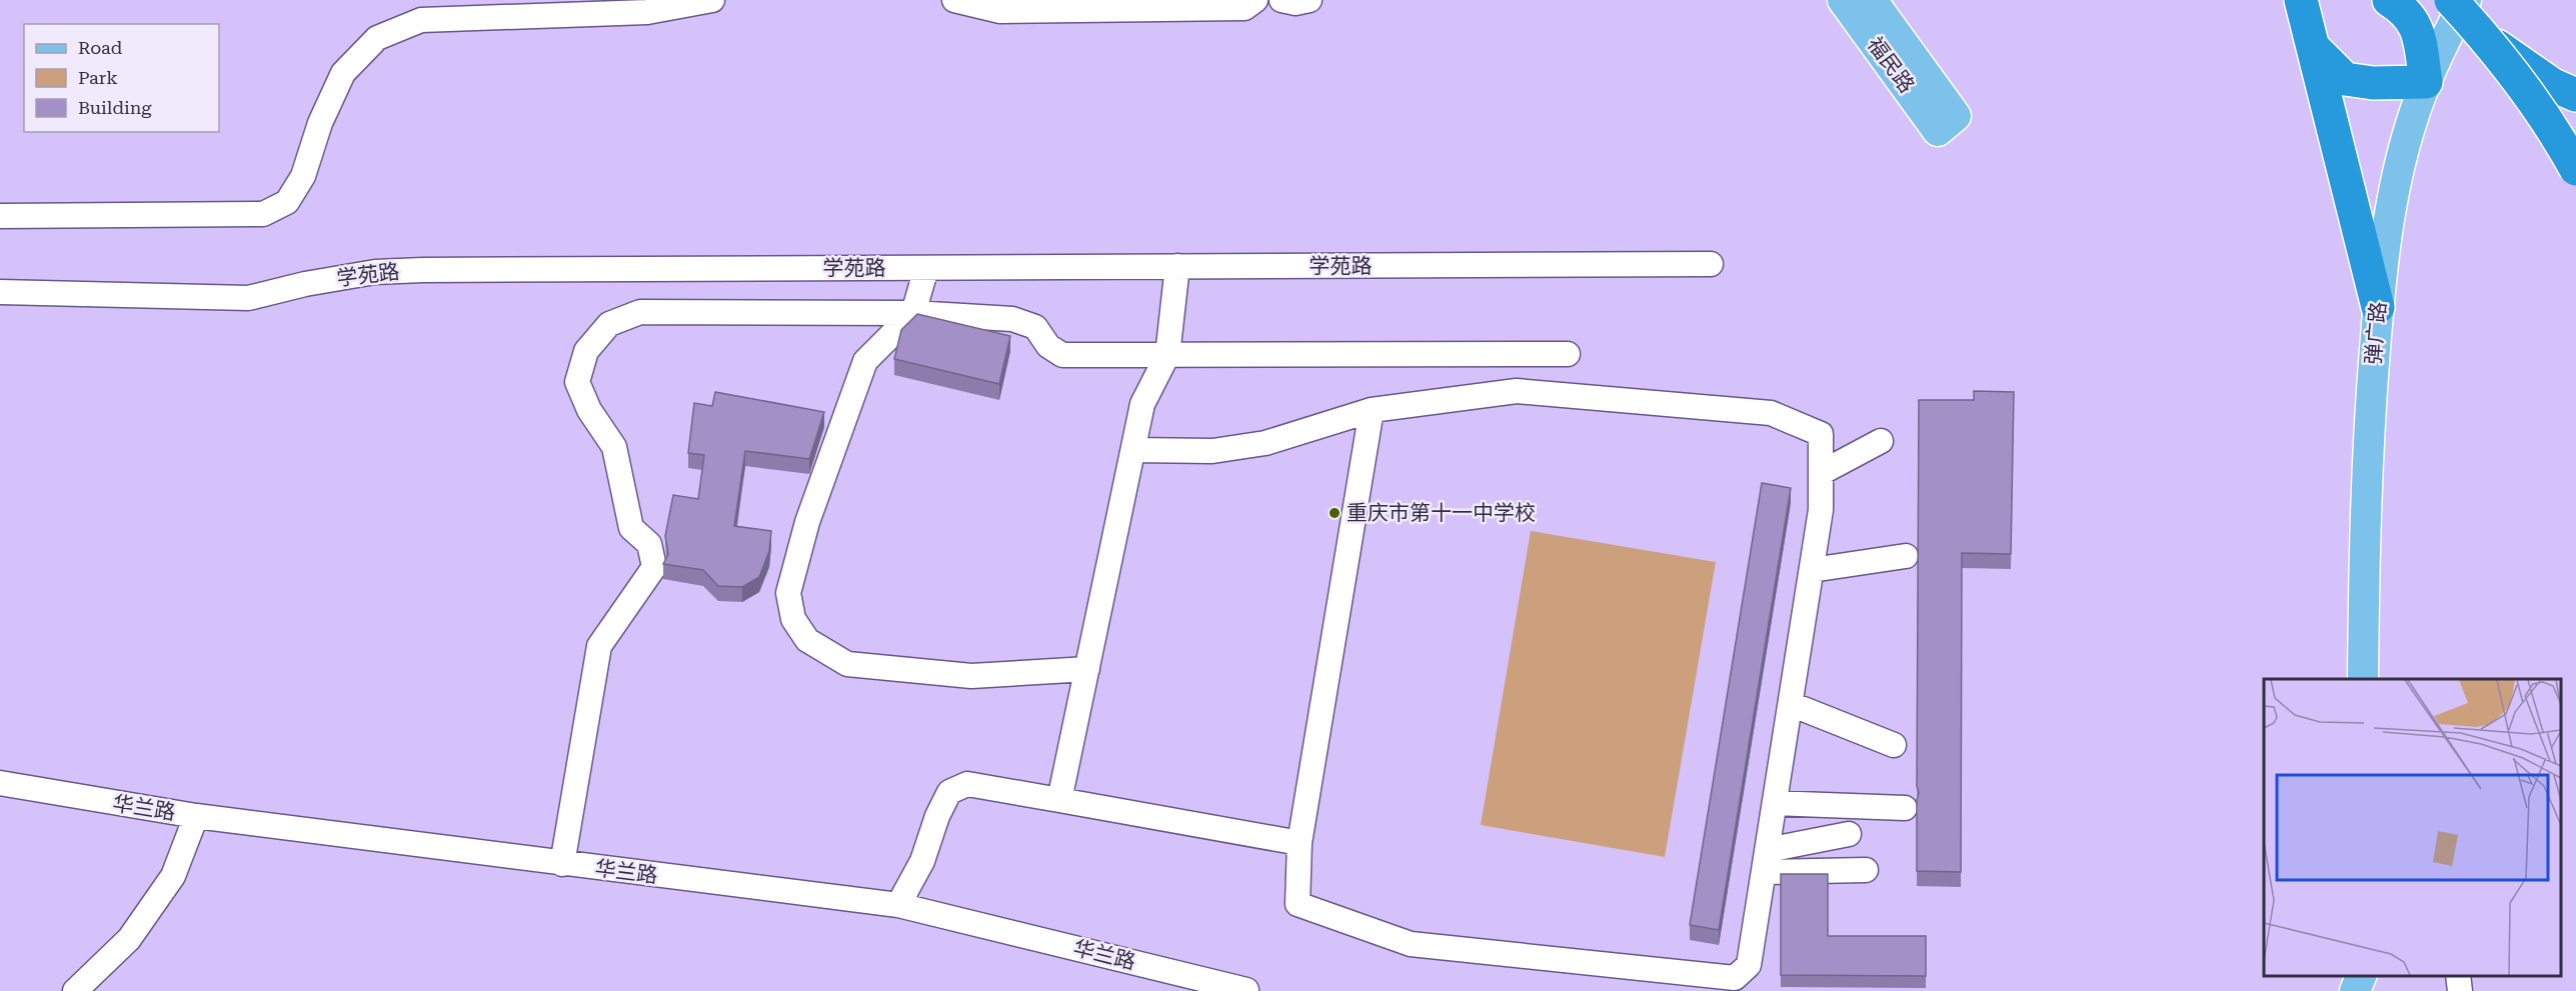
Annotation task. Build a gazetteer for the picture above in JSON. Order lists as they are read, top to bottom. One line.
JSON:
{"streets":{"main road":["福民路","弹广路"],"street":["学苑路","华兰路"]},"places":["重庆市第十一中学校"],"legend":["Road","Park","Building"]}
